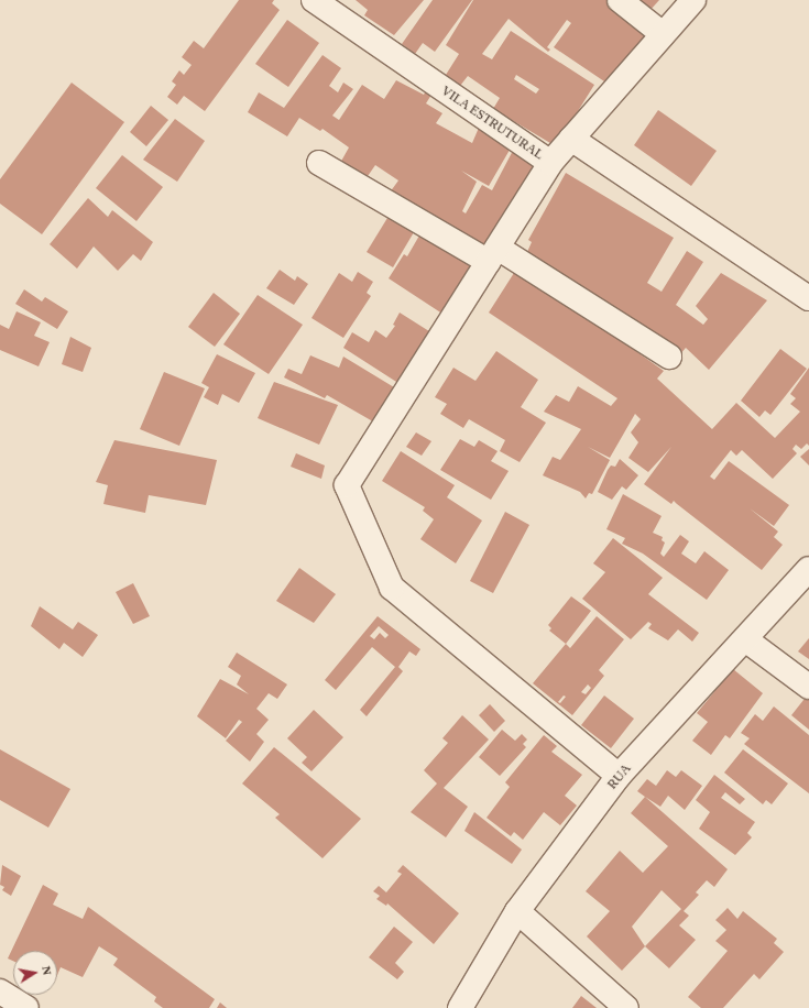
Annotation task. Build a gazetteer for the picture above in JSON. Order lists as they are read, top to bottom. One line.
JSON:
{"streets":{"street":["VILA ESTRUTURAL","RUA"]},"north":"right"}
